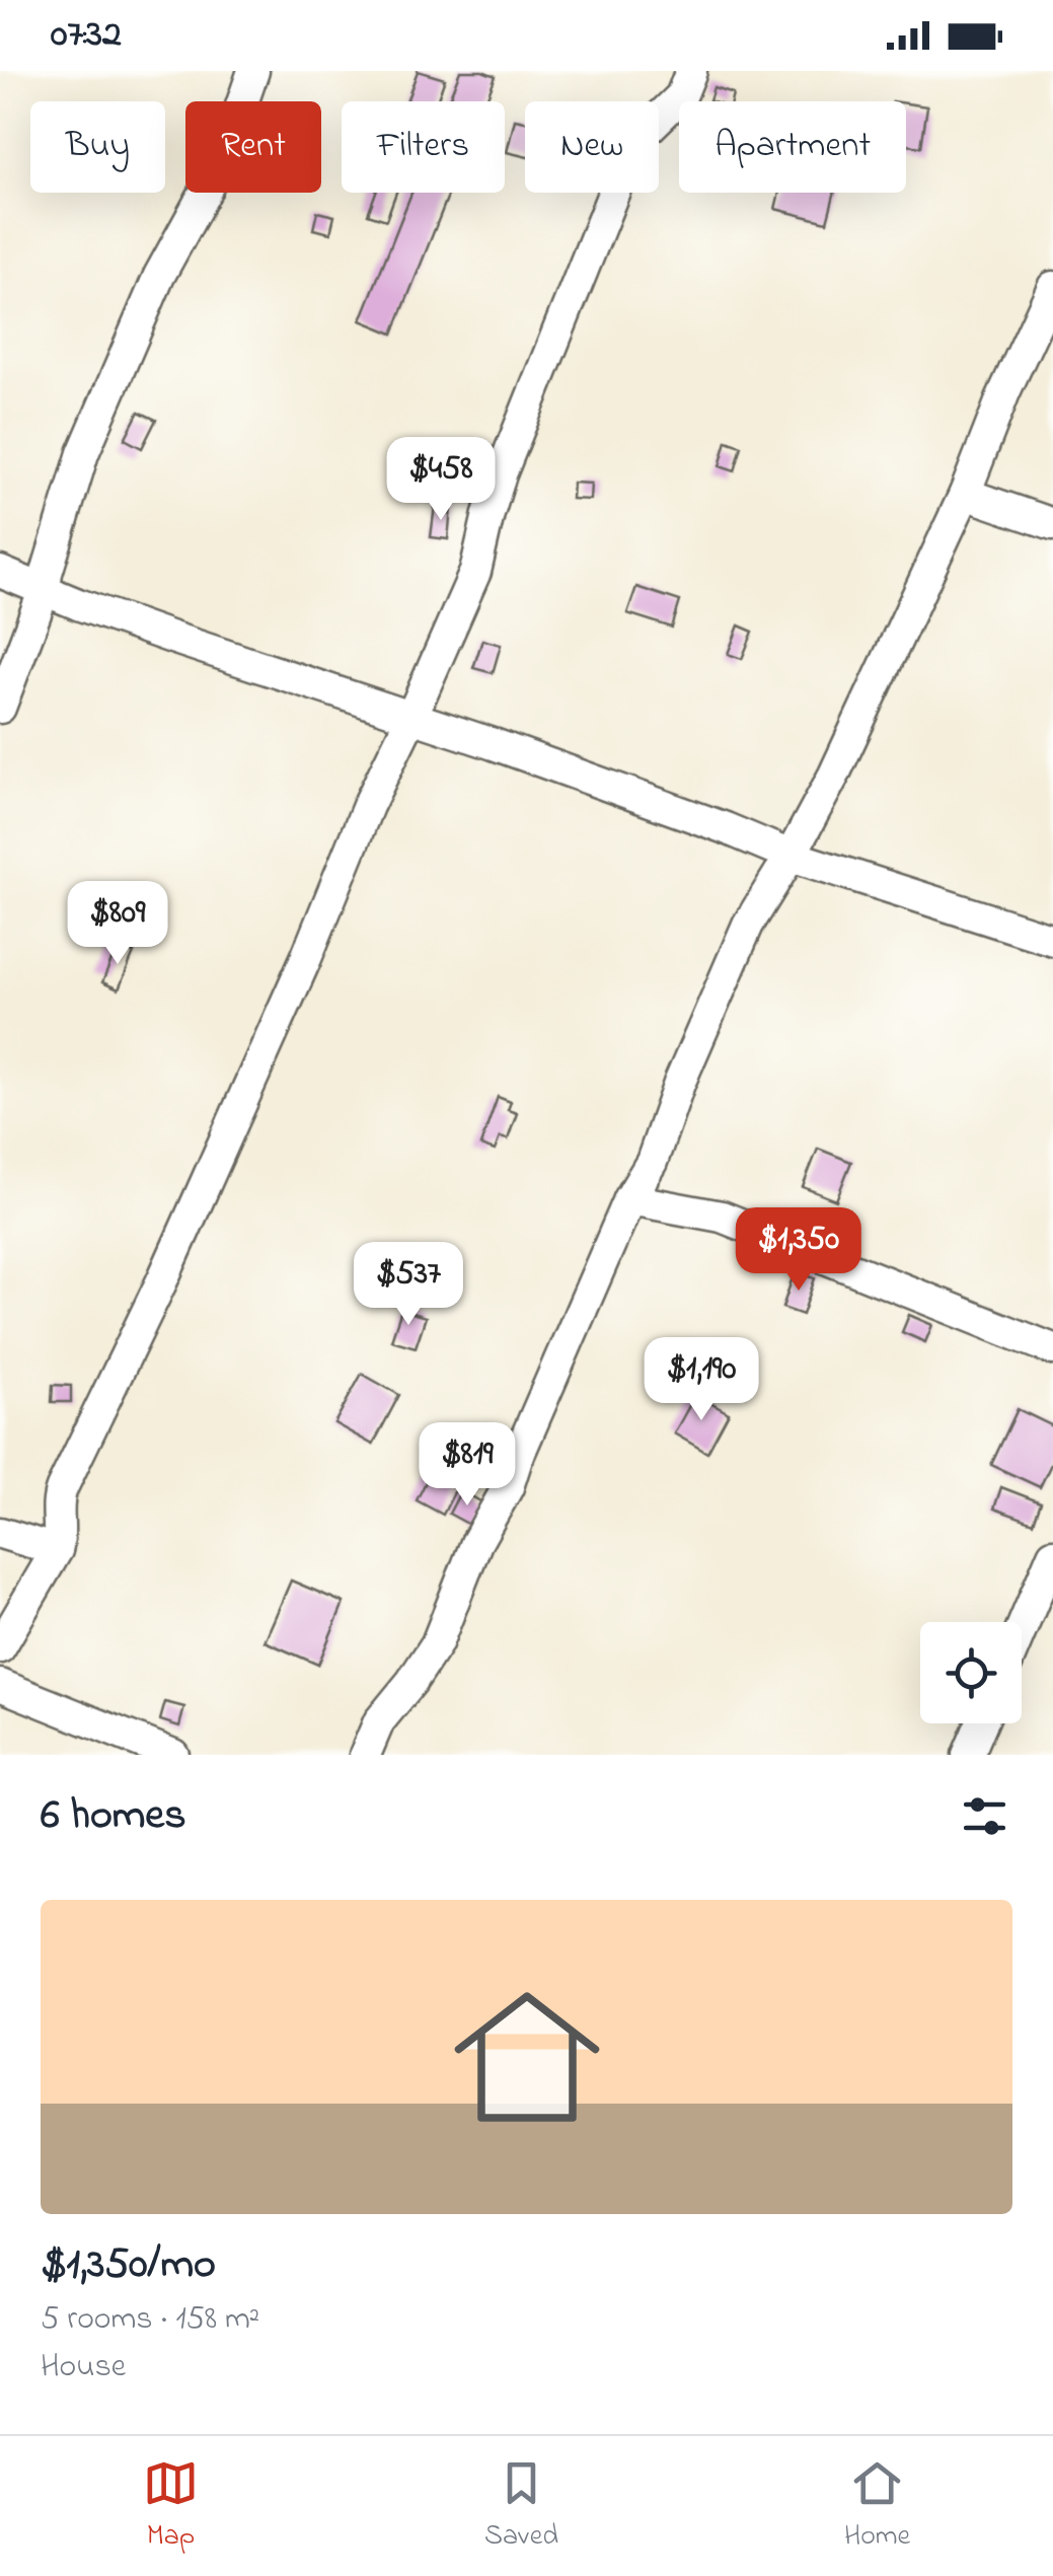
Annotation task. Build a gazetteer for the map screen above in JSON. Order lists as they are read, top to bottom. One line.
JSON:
{"page":{"status":"07:32","chip":["Buy","Rent","Filters","New","Apartment"],"price":["$458","$809","$1,350","$537","$1,190","$819"],"heading":"6 homes","list":[{"name":"$1,350/mo","note":"5 rooms · 158 m² · House"}],"tabs":["Map","Saved","Home"]}}
